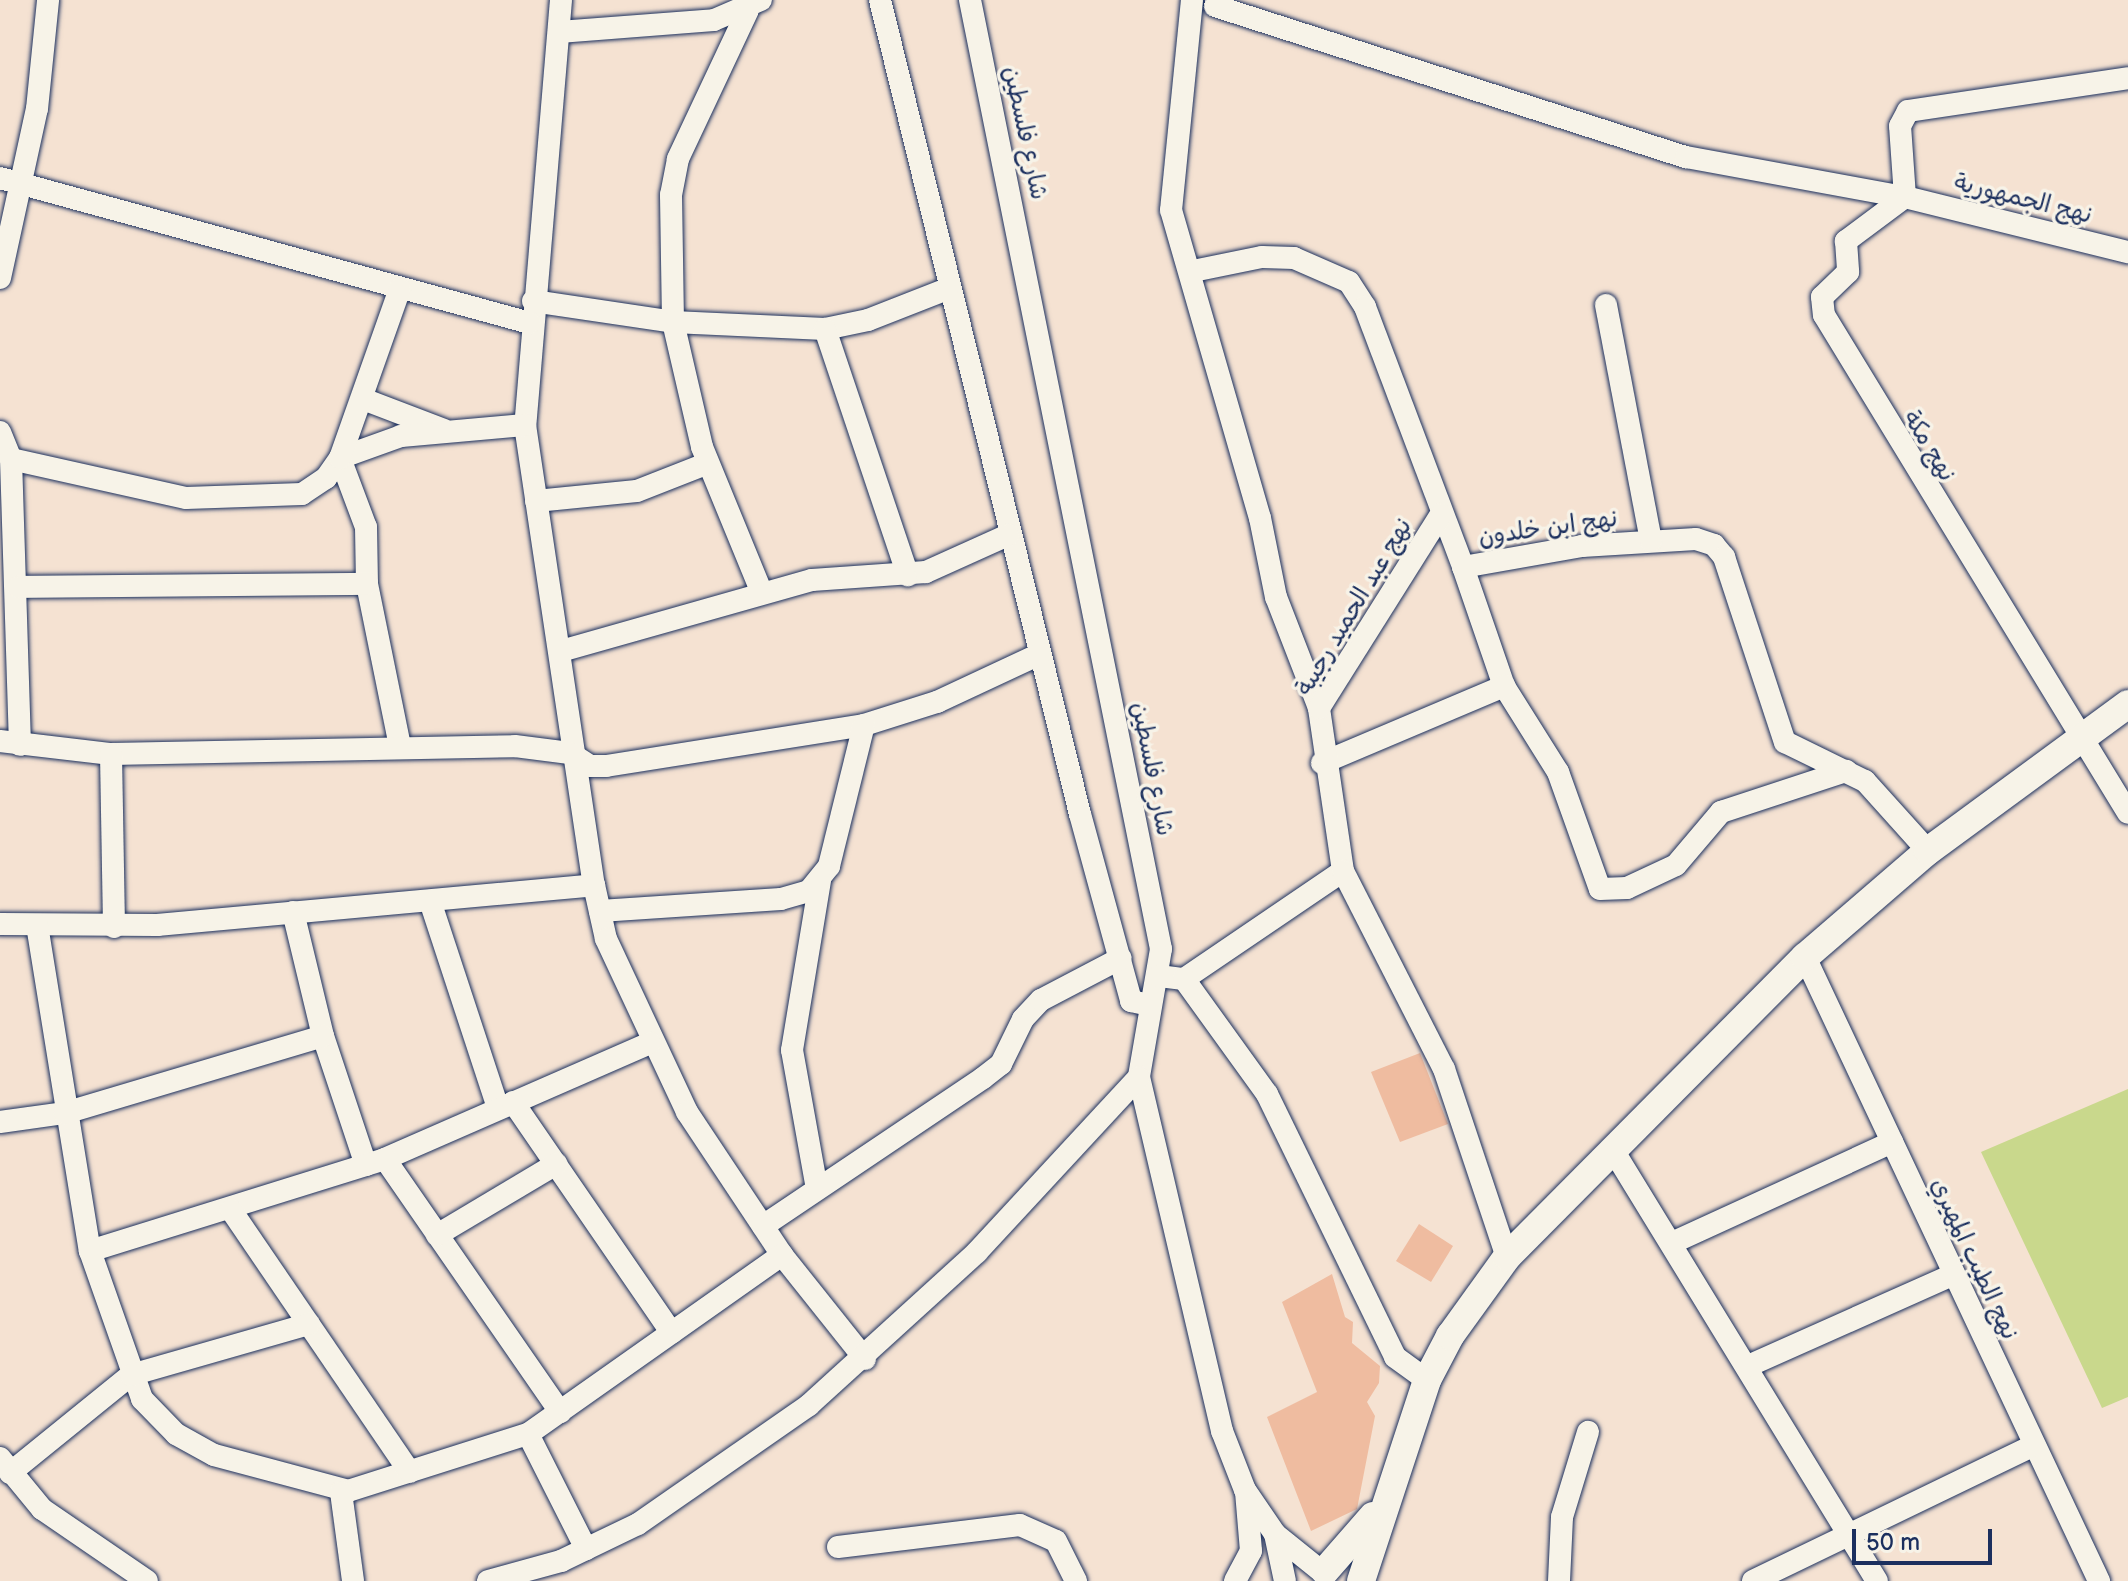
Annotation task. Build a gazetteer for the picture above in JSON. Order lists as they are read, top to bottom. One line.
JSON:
{"streets":{"street":["شارع فلسطين","نهج الجمهورية","نهج مكة","نهج ابن خلدون","نهج عبد الحميد رجيبة","نهج الطيب المهيري"]},"crossings":[["نهج الجمهورية","نهج مكة"],["نهج ابن خلدون","نهج عبد الحميد رجيبة"]],"scale_bar":"50 m"}
